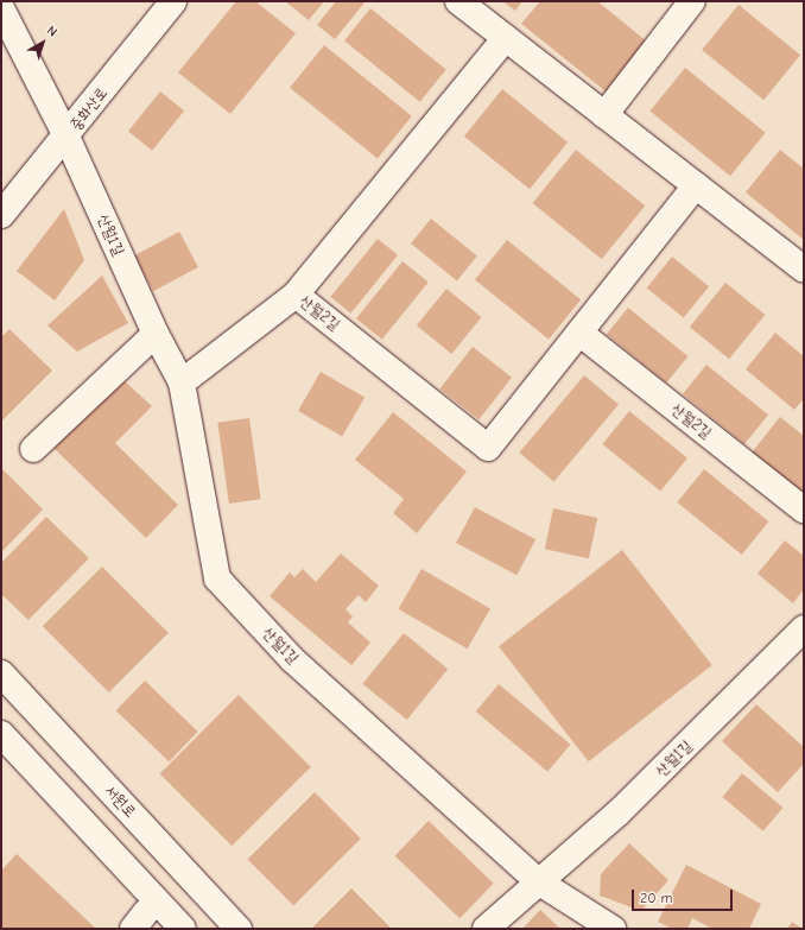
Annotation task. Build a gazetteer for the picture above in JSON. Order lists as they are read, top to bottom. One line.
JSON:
{"streets":{"street":["중화산로","산월1길","산월2길","서원로"]},"crossings":[["중화산로","산월1길"]],"scale_bar":"20 m","north":"top right"}
